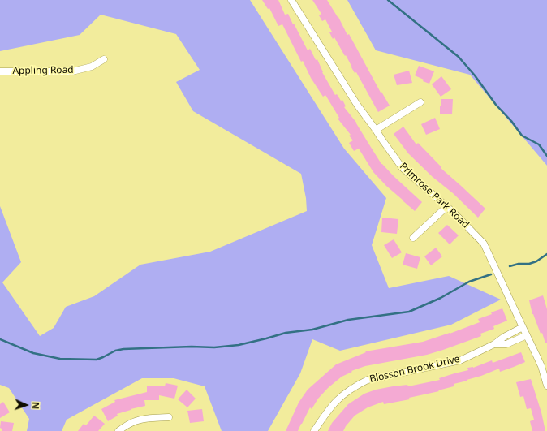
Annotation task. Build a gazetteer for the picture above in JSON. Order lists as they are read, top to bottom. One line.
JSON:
{"streets":{"street":["Appling Road","Primrose Park Road","Blosson Brook Drive"]},"crossings":[["Primrose Park Road","Blosson Brook Drive"]],"north":"right"}
